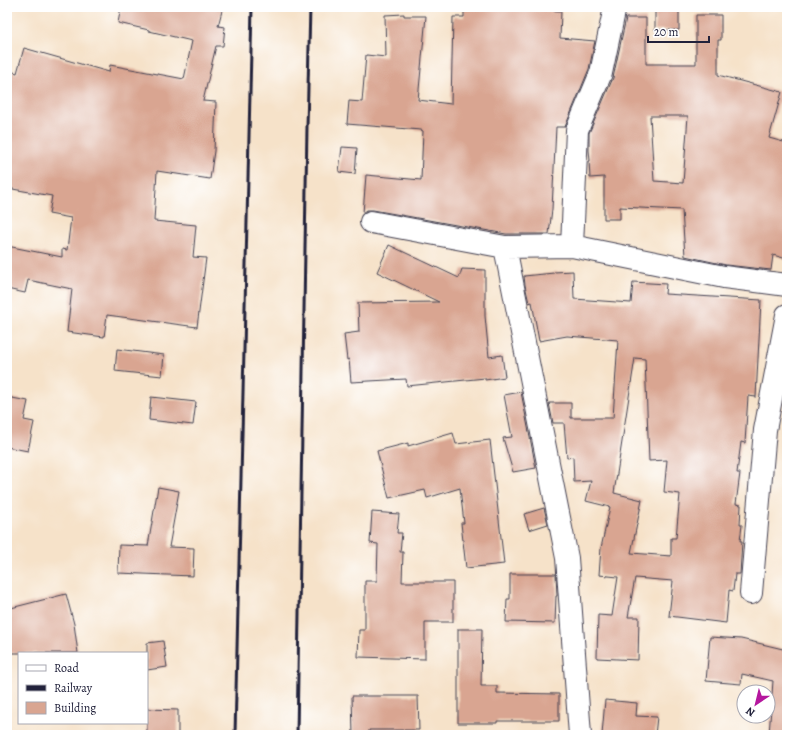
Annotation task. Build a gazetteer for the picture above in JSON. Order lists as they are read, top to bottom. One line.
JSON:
{"legend":["Road","Railway","Building"],"scale_bar":"20 m","north":"bottom left"}
